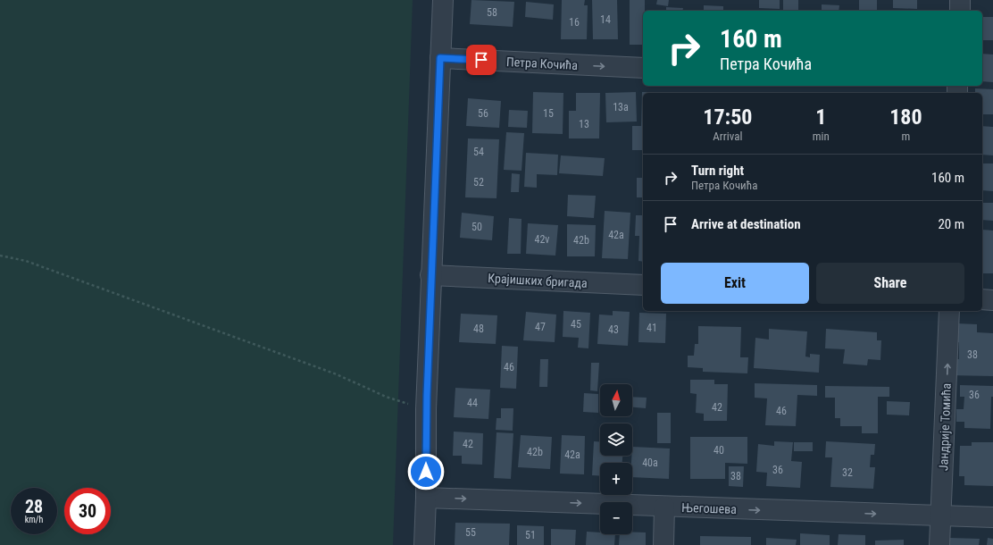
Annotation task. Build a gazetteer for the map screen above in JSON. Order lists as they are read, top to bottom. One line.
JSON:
{"streets":{"street":["Петра Кочића","Крајишких бригада","Јандрије Томића","Његошева"]},"crossings":[["Јандрије Томића","Његошева"]],"one_way":["Петра Кочића","Јандрије Томића","Његошева"],"house_numbers":["58","14","16","13a","56","15","13","54","52","50","42a","42v","42b","45","47","41","48","43","38","46","36","44","42","46","42","40","42b","42a","40a","36","32","38","55","51"],"north":"top","page":{"turn":["160 m","Петра Кочића"],"eta":["17:50","Arrival","1","min","180","m"],"list":[{"name":"Turn right","note":"Петра Кочића","value":"160 m"},{"name":"Arrive at destination","value":"20 m"}],"buttons":["Exit","Share"],"map_buttons":["+","−"],"speed":"28 km/h","limit":"30"}}
